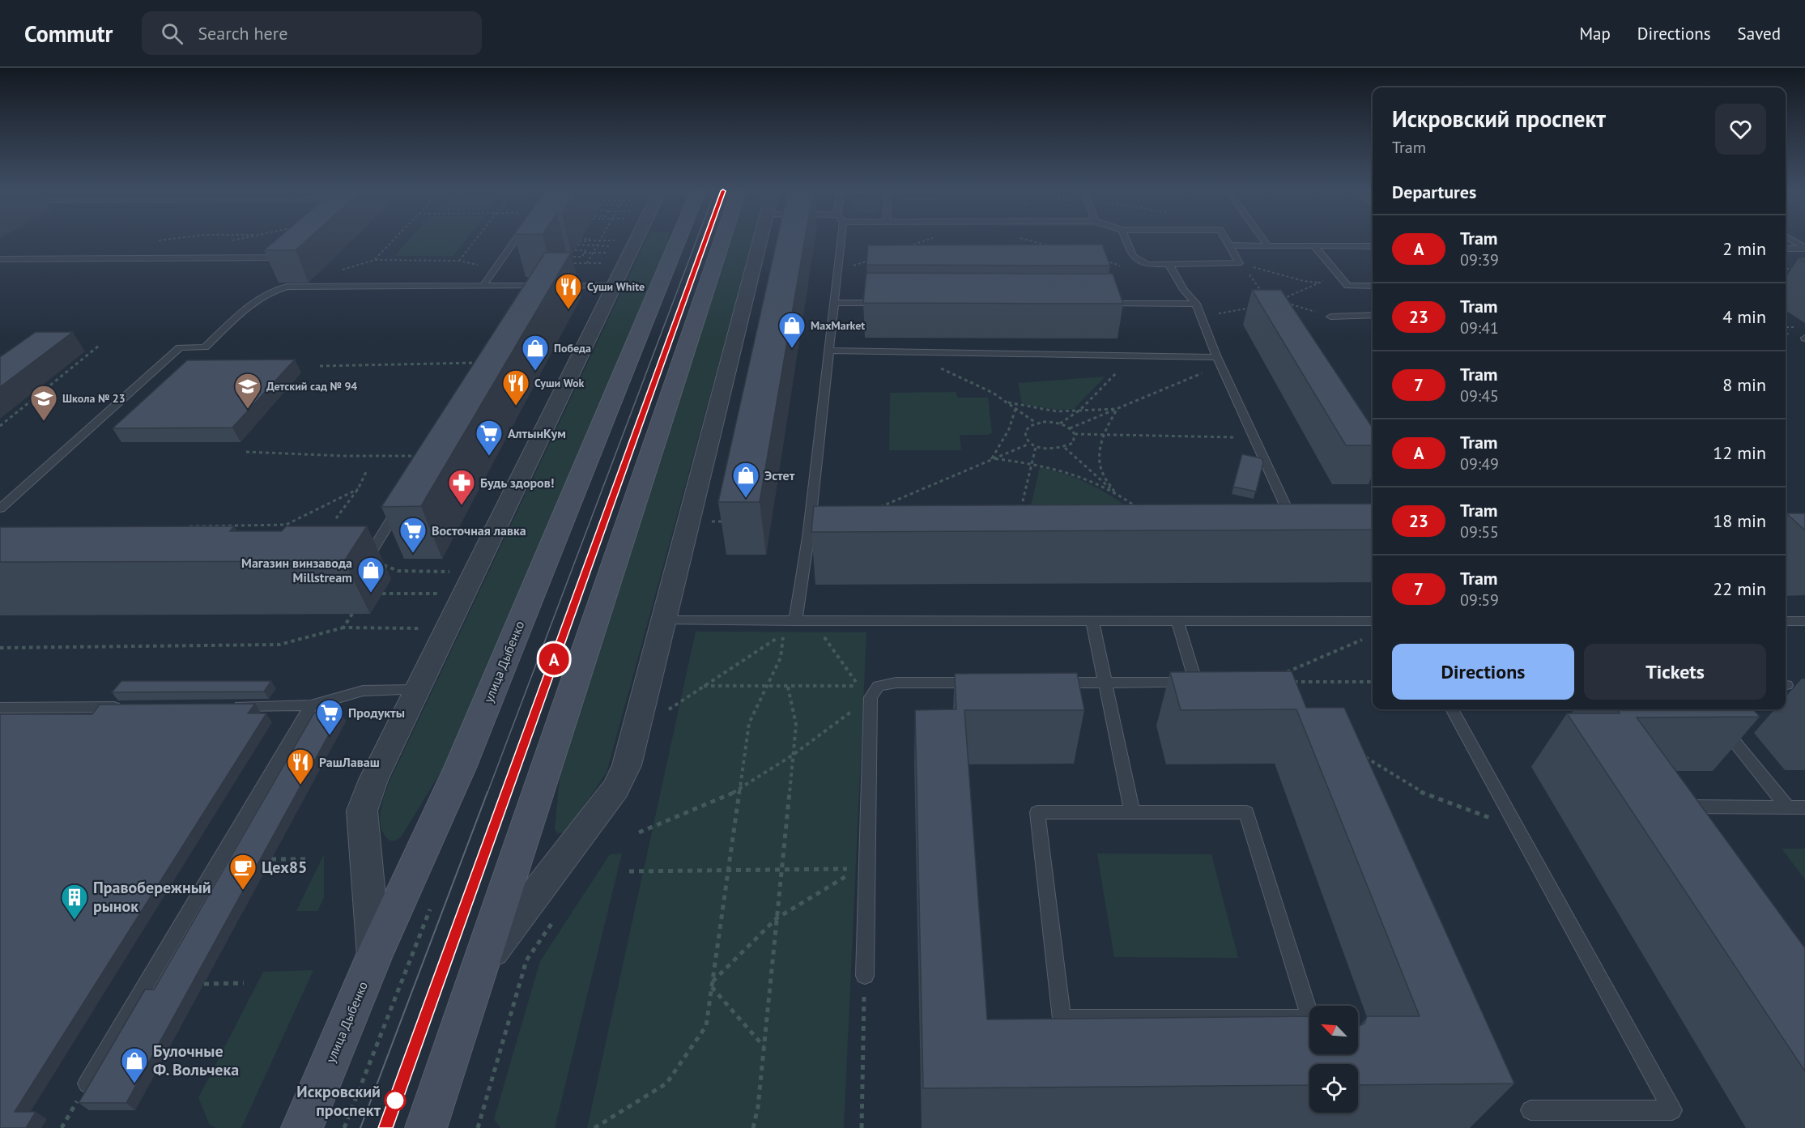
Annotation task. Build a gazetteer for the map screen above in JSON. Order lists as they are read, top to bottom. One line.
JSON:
{"streets":{"main road":["улица Дыбенко"]},"places":{"restaurant":["Суши White","Суши Wok","РашЛаваш"],"shop":["MaxMarket","Победа","Эстет","Магазин винзавода Millstream","Булочные Ф. Вольчека"],"school or university":["Детский сад № 94","Школа № 23"],"supermarket":["АлтынКум","Восточная лавка","Продукты"],"pharmacy":["Будь здоров!"],"cafe":["Цех85"],"building":["Правобережный рынок"],"other":["Искровский проспект"]},"lines":["tram line А"],"north":"top left","page":{"header":"Commutr","search":"Search here","nav":["Map","Directions","Saved"],"on_map":"А","heading":[["Искровский проспект","Tram"],"Departures"],"list":[{"mark":"А","name":"Tram","note":"09:39","value":"2 min"},{"mark":"23","name":"Tram","note":"09:41","value":"4 min"},{"mark":"7","name":"Tram","note":"09:45","value":"8 min"},{"mark":"А","name":"Tram","note":"09:49","value":"12 min"},{"mark":"23","name":"Tram","note":"09:55","value":"18 min"},{"mark":"7","name":"Tram","note":"09:59","value":"22 min"}],"buttons":["Directions","Tickets"]}}
